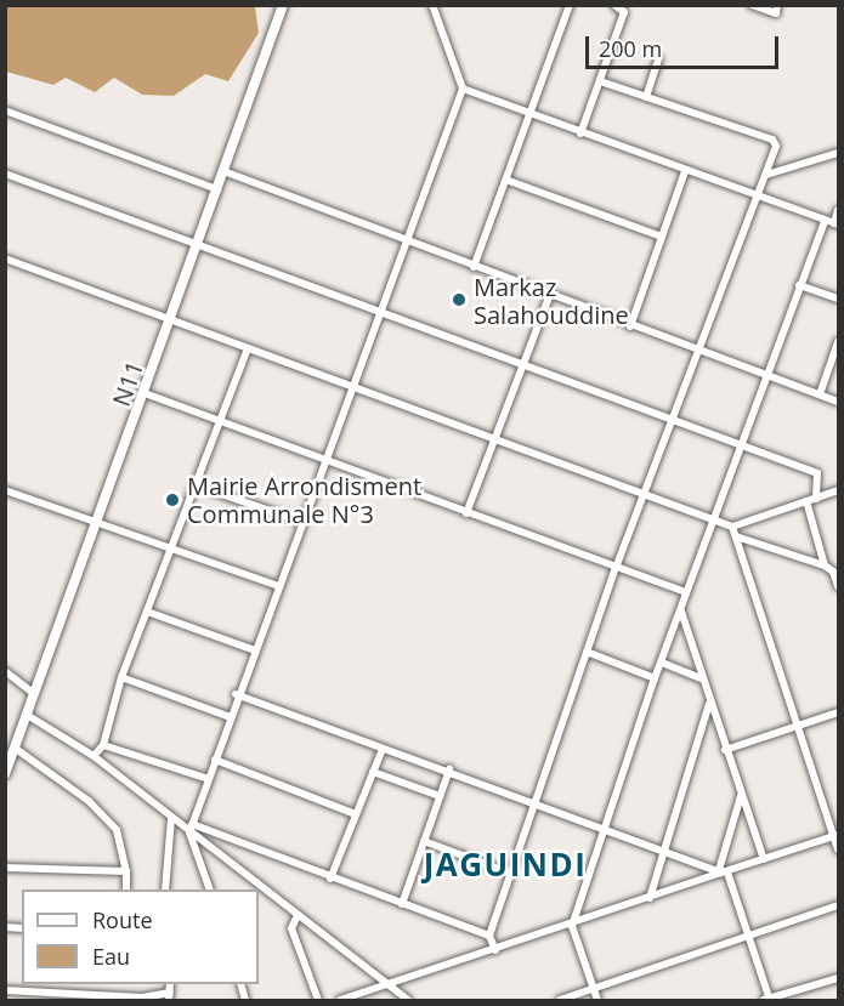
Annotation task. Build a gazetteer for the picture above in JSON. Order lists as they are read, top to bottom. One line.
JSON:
{"streets":{"main road":["N11"]},"districts":["JAGUINDI"],"places":["Markaz Salahouddine","Mairie Arrondisment Communale N°3"],"legend":["Route","Eau"],"scale_bar":"200 m"}
